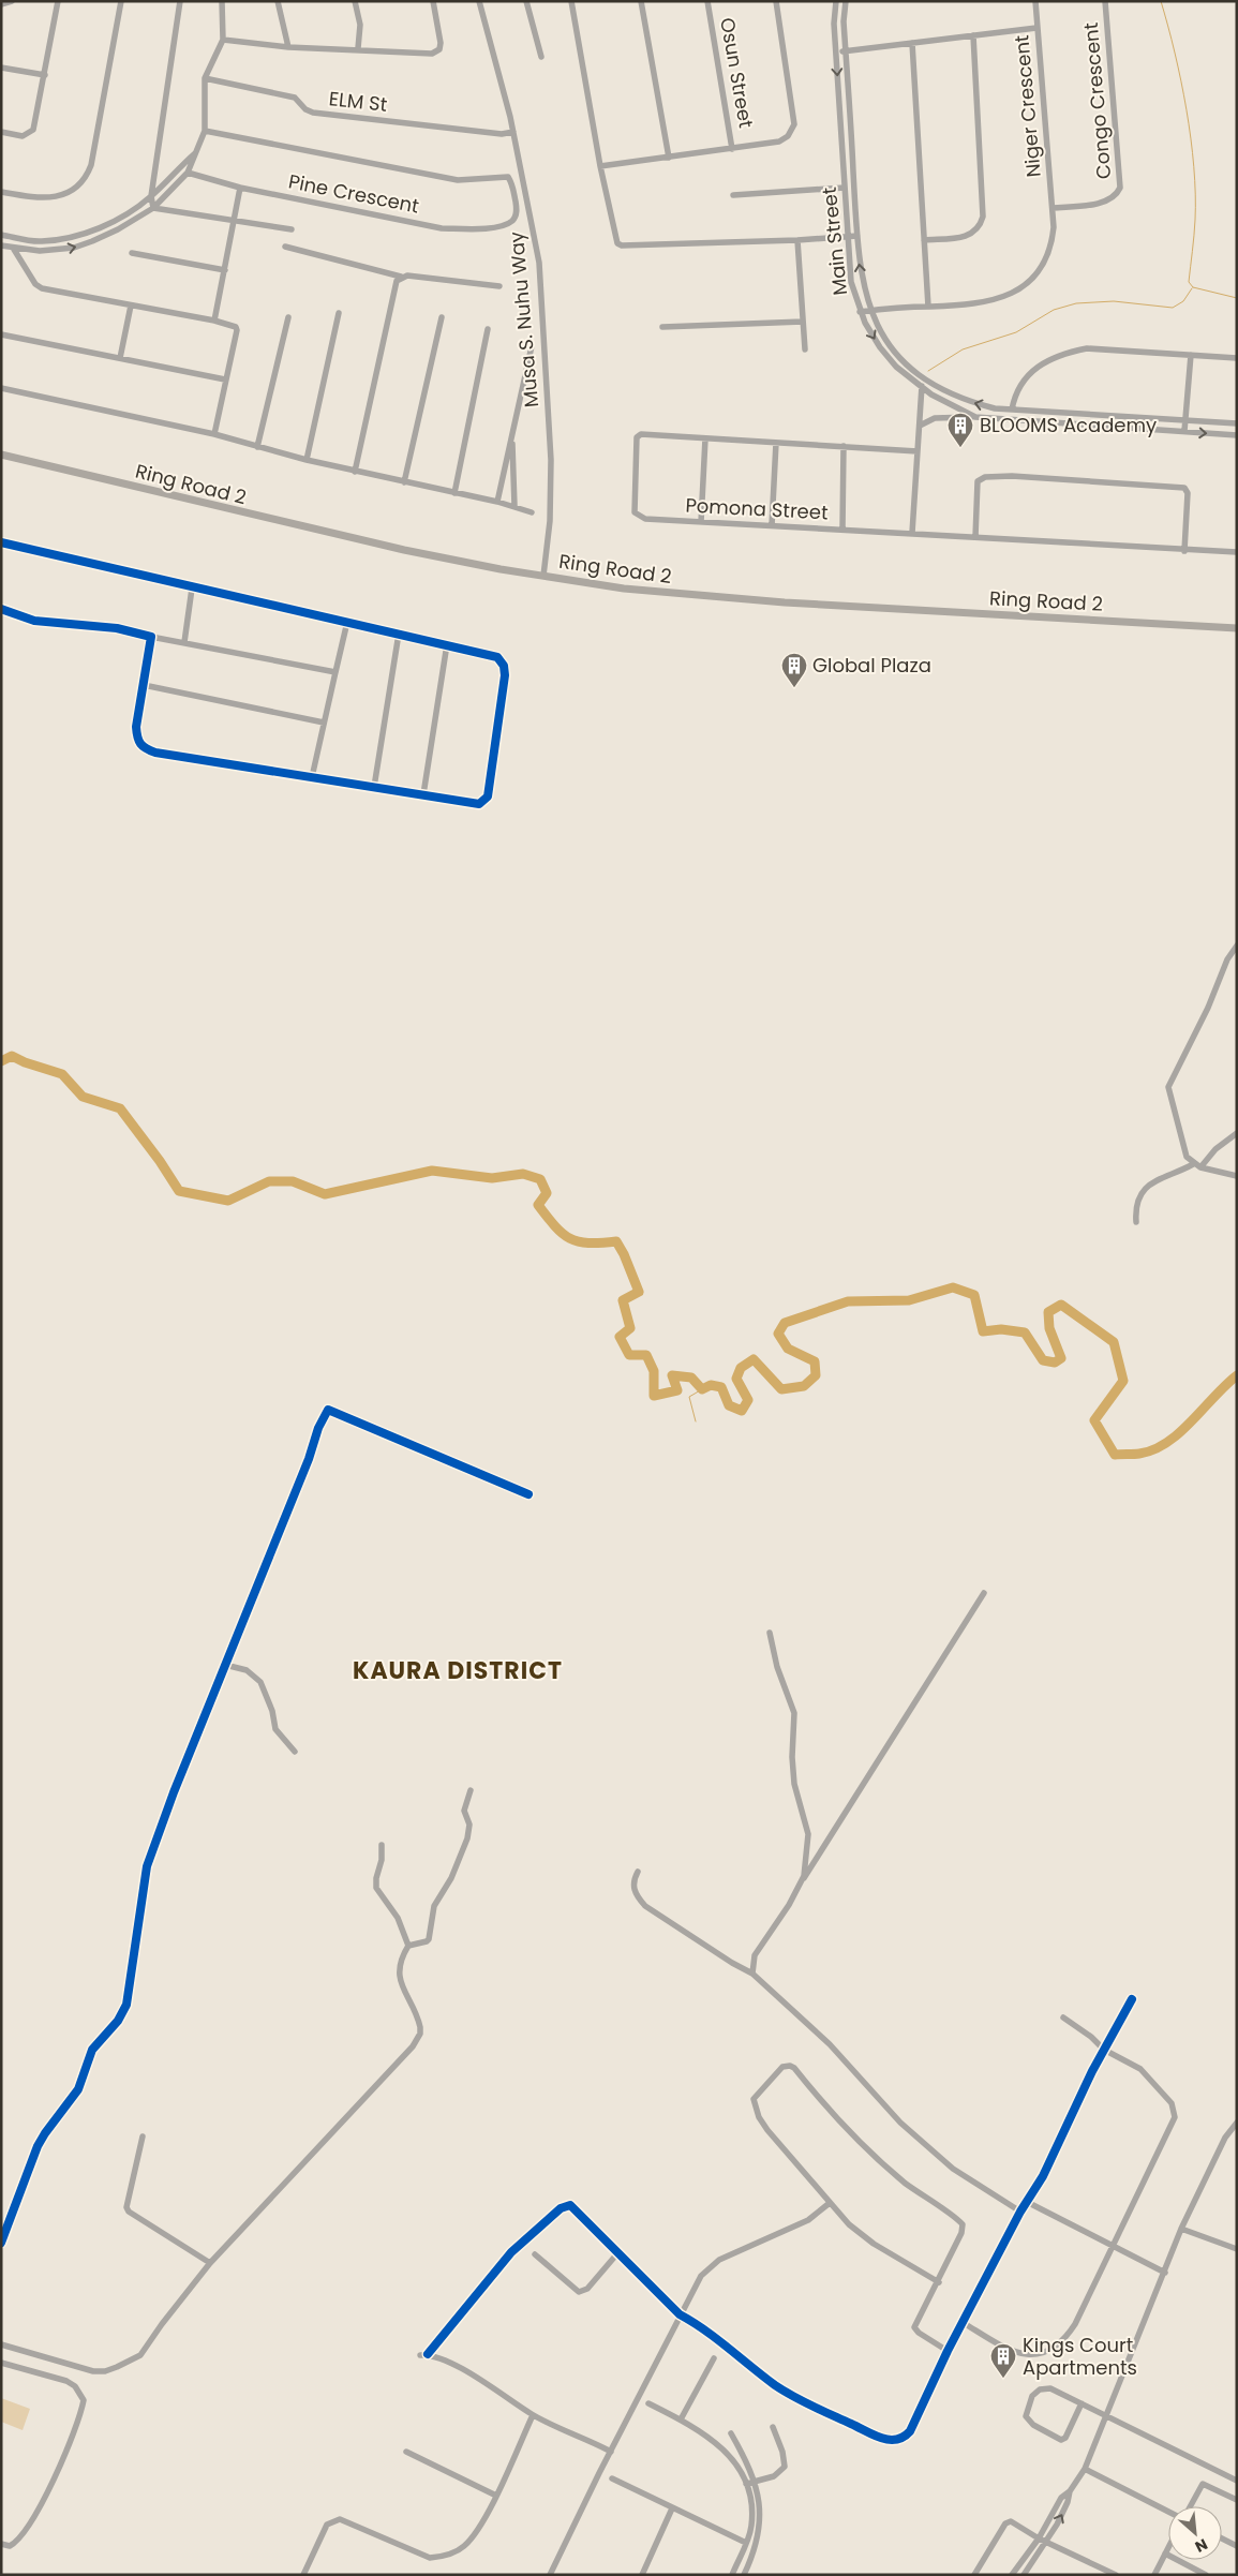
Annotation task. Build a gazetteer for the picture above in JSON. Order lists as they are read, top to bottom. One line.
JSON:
{"streets":{"main road":["Ring Road 2"],"street":["Osun Street","Congo Crescent","ELM St","Niger Crescent","Pine Crescent","Main Street","Musa S. Nuhu Way","Pomona Street"]},"crossings":[["Congo Crescent","Niger Crescent"],["ELM St","Musa S. Nuhu Way"],["Niger Crescent","Main Street"],["Musa S. Nuhu Way","Ring Road 2"]],"districts":["KAURA DISTRICT"],"places":{"building":["BLOOMS Academy","Global Plaza","Kings Court Apartments"]},"north":"bottom right"}
